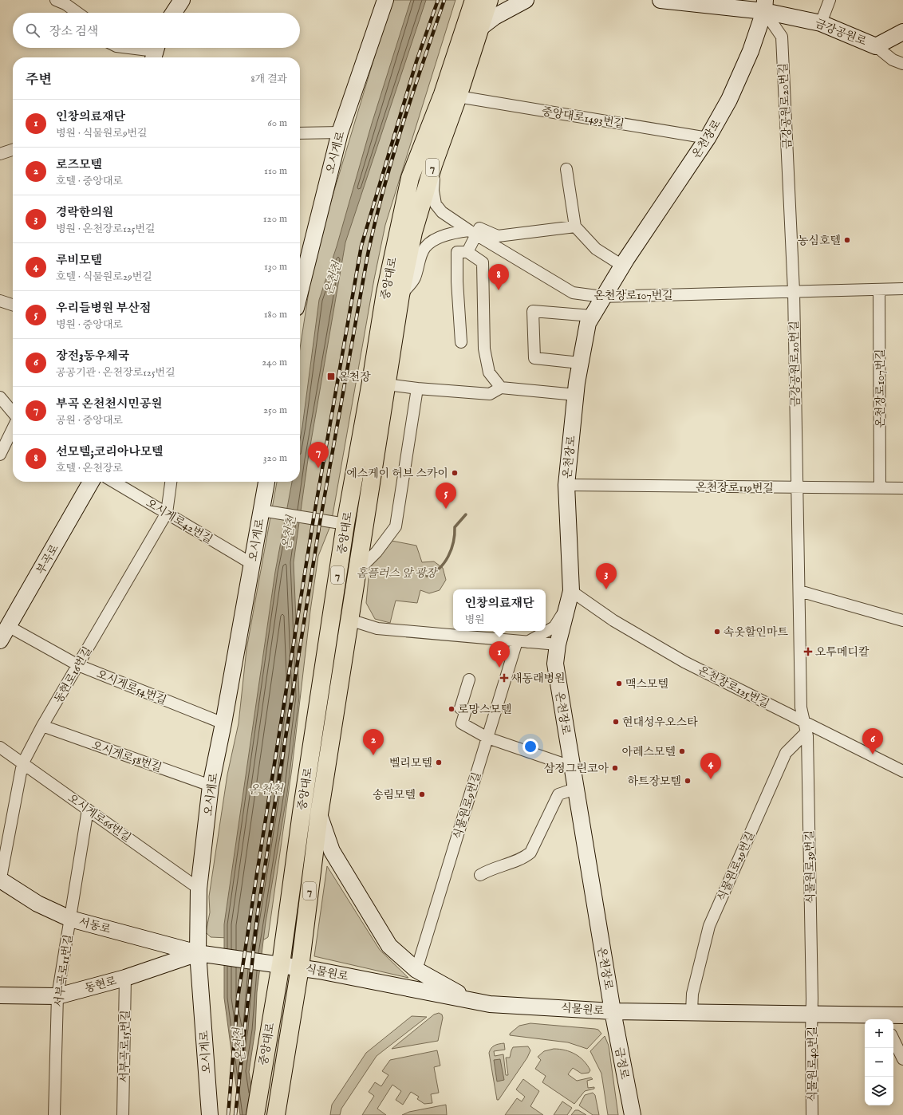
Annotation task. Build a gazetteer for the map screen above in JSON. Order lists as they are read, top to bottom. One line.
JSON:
{"streets":{"main road":["금강공원로","온천장로","오시게로","7","중앙대로","부곡로","서동로","식물원로","동현로","금정로"],"street":["금강공원로20번길","중앙대로1493번길","온천장로107번길","온천장로119번길","오시게로42번길","동현로16번길","오시게로54번길","온천장로125번길","오시게로58번길","식물원로9번길","오시게로66번길","식물원로29번길","식물원로39번길","서부곡로11번길","서부곡로15번길","식물원로40번길"]},"crossings":[["금강공원로","금강공원로20번길"],["금강공원로","온천장로"],["금강공원로20번길","온천장로"],["금강공원로20번길","온천장로107번길"],["금강공원로20번길","온천장로119번길"],["금강공원로20번길","온천장로125번길"],["금강공원로20번길","식물원로29번길"],["금강공원로20번길","식물원로39번길"],["중앙대로1493번길","온천장로"],["중앙대로1493번길","중앙대로"],["온천장로","온천장로107번길"],["온천장로","온천장로119번길"],["온천장로","온천장로125번길"],["온천장로","식물원로"],["온천장로","금정로"],["오시게로","오시게로42번길"],["오시게로","오시게로54번길"],["오시게로","오시게로58번길"],["오시게로","오시게로66번길"],["오시게로","서동로"],["오시게로","동현로"],["중앙대로","온천장로107번길"],["중앙대로","서동로"],["중앙대로","식물원로"],["온천장로107번길","온천장로119번길"],["오시게로42번길","동현로16번길"],["부곡로","오시게로54번길"],["동현로16번길","오시게로54번길"],["동현로16번길","오시게로58번길"],["동현로16번길","오시게로66번길"],["동현로16번길","서동로"],["온천장로125번길","식물원로29번길"],["온천장로125번길","식물원로39번길"],["오시게로66번길","서부곡로11번길"],["식물원로29번길","식물원로39번길"],["식물원로29번길","식물원로"],["식물원로39번길","식물원로"],["식물원로39번길","식물원로40번길"],["서동로","서부곡로11번길"],["서동로","식물원로"],["서동로","동현로"],["서부곡로11번길","동현로"],["식물원로","금정로"],["식물원로","식물원로40번길"],["동현로","서부곡로15번길"]],"water":["온천천"],"parks":["홈플러스 앞 광장"],"places":{"other":["농심호텔","에스케이 허브 스카이","속옷할인마트","맥스모텔","로망스모텔","현대성우오스타","아레스모텔","벨리모텔","삼정그린코아","하트장모텔","송림모텔"],"transit":["온천장"],"health":["오투메디칼","새동래병원"]},"page":{"search":"장소 검색","heading":["주변","8개 결과"],"list":[{"mark":"1","name":"인창의료재단","note":"병원 · 식물원로9번길","value":"60 m"},{"mark":"2","name":"로즈모텔","note":"호텔 · 중앙대로","value":"110 m"},{"mark":"3","name":"경락한의원","note":"병원 · 온천장로125번길","value":"120 m"},{"mark":"4","name":"루비모텔","note":"호텔 · 식물원로29번길","value":"130 m"},{"mark":"5","name":"우리들병원 부산점","note":"병원 · 중앙대로","value":"180 m"},{"mark":"6","name":"장전3동우체국","note":"공공기관 · 온천장로125번길","value":"240 m"},{"mark":"7","name":"부곡 온천천시민공원","note":"공원 · 중앙대로","value":"250 m"},{"mark":"8","name":"선모텔;코리아나모텔","note":"호텔 · 온천장로","value":"320 m"}],"pins":["8","7","5","3","1","6","2","4"],"popup":["인창의료재단","병원"],"map_buttons":["+","−"]}}
